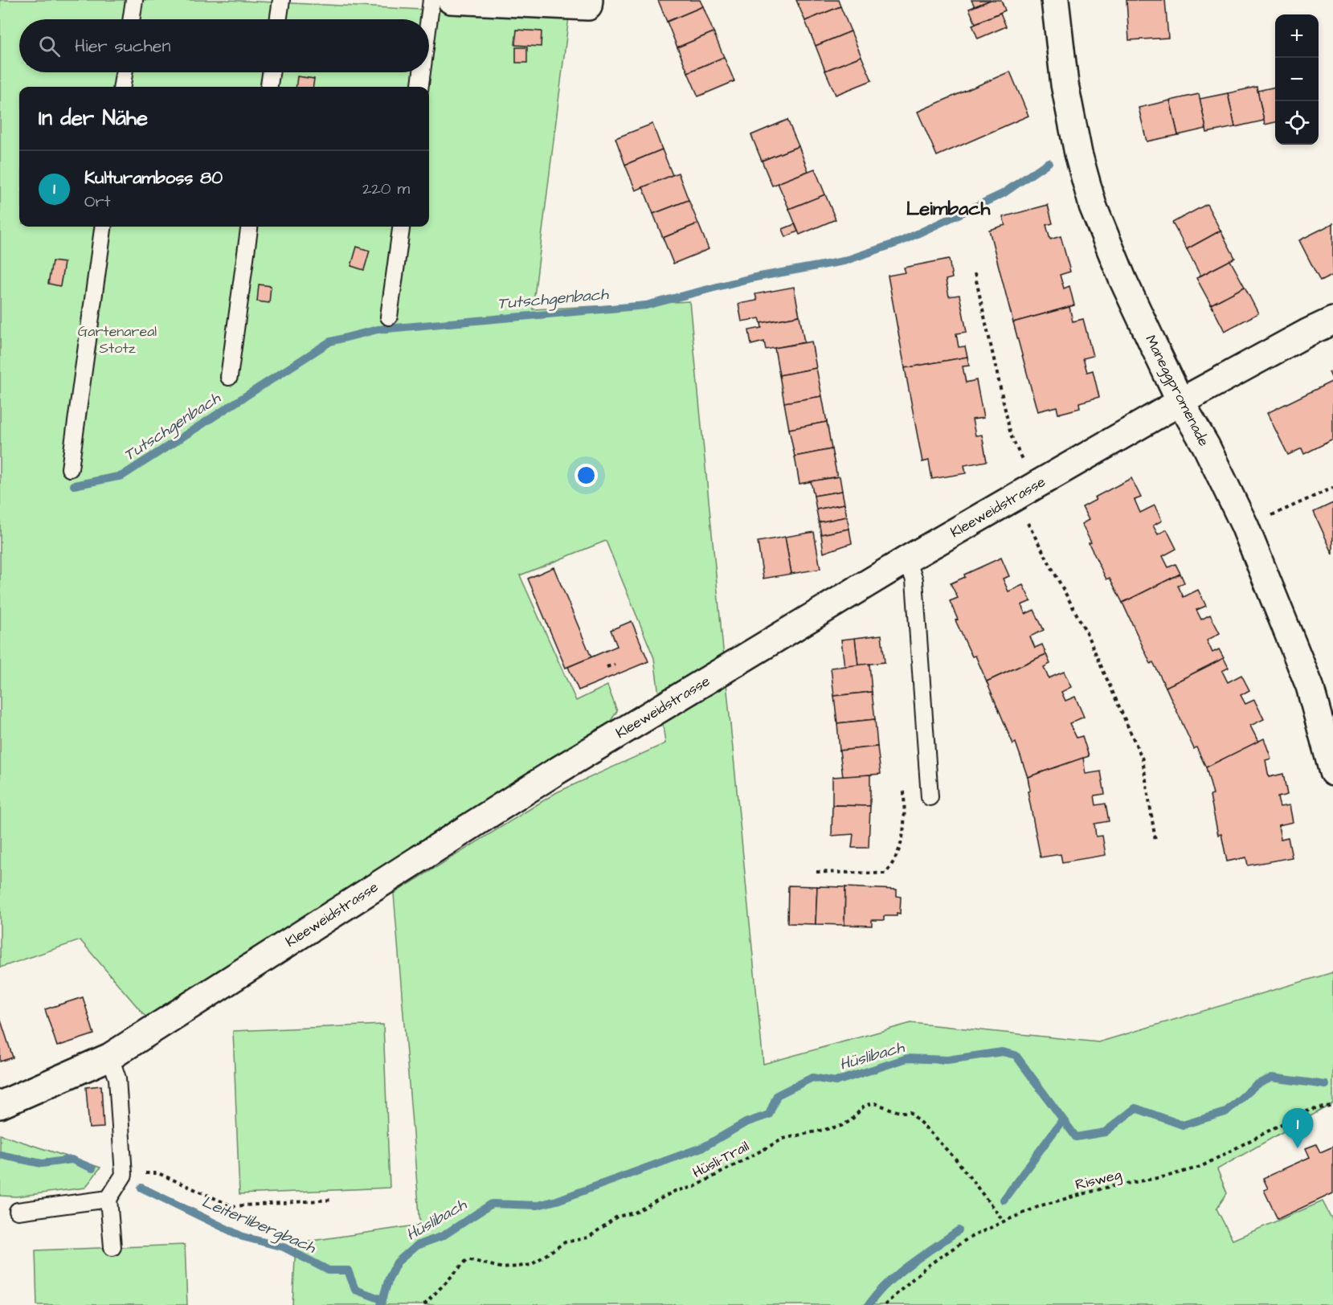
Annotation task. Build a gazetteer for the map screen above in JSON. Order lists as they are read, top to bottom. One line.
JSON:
{"streets":{"street":["Maneggpromenade","Kleeweidstrasse"],"path":["Hüsli-Trail","Risweg"]},"crossings":[["Maneggpromenade","Kleeweidstrasse"],["Hüsli-Trail","Risweg"]],"districts":["Leimbach"],"water":["Tutschgenbach","Hüslibach","Leiterlibergbach"],"parks":["Gartenareal Stotz"],"page":{"map_buttons":["+","−"],"search":"Hier suchen","heading":"In der Nähe","list":[{"mark":"1","name":"Kulturamboss 80","note":"Ort","value":"220 m"}],"pins":"1"}}
